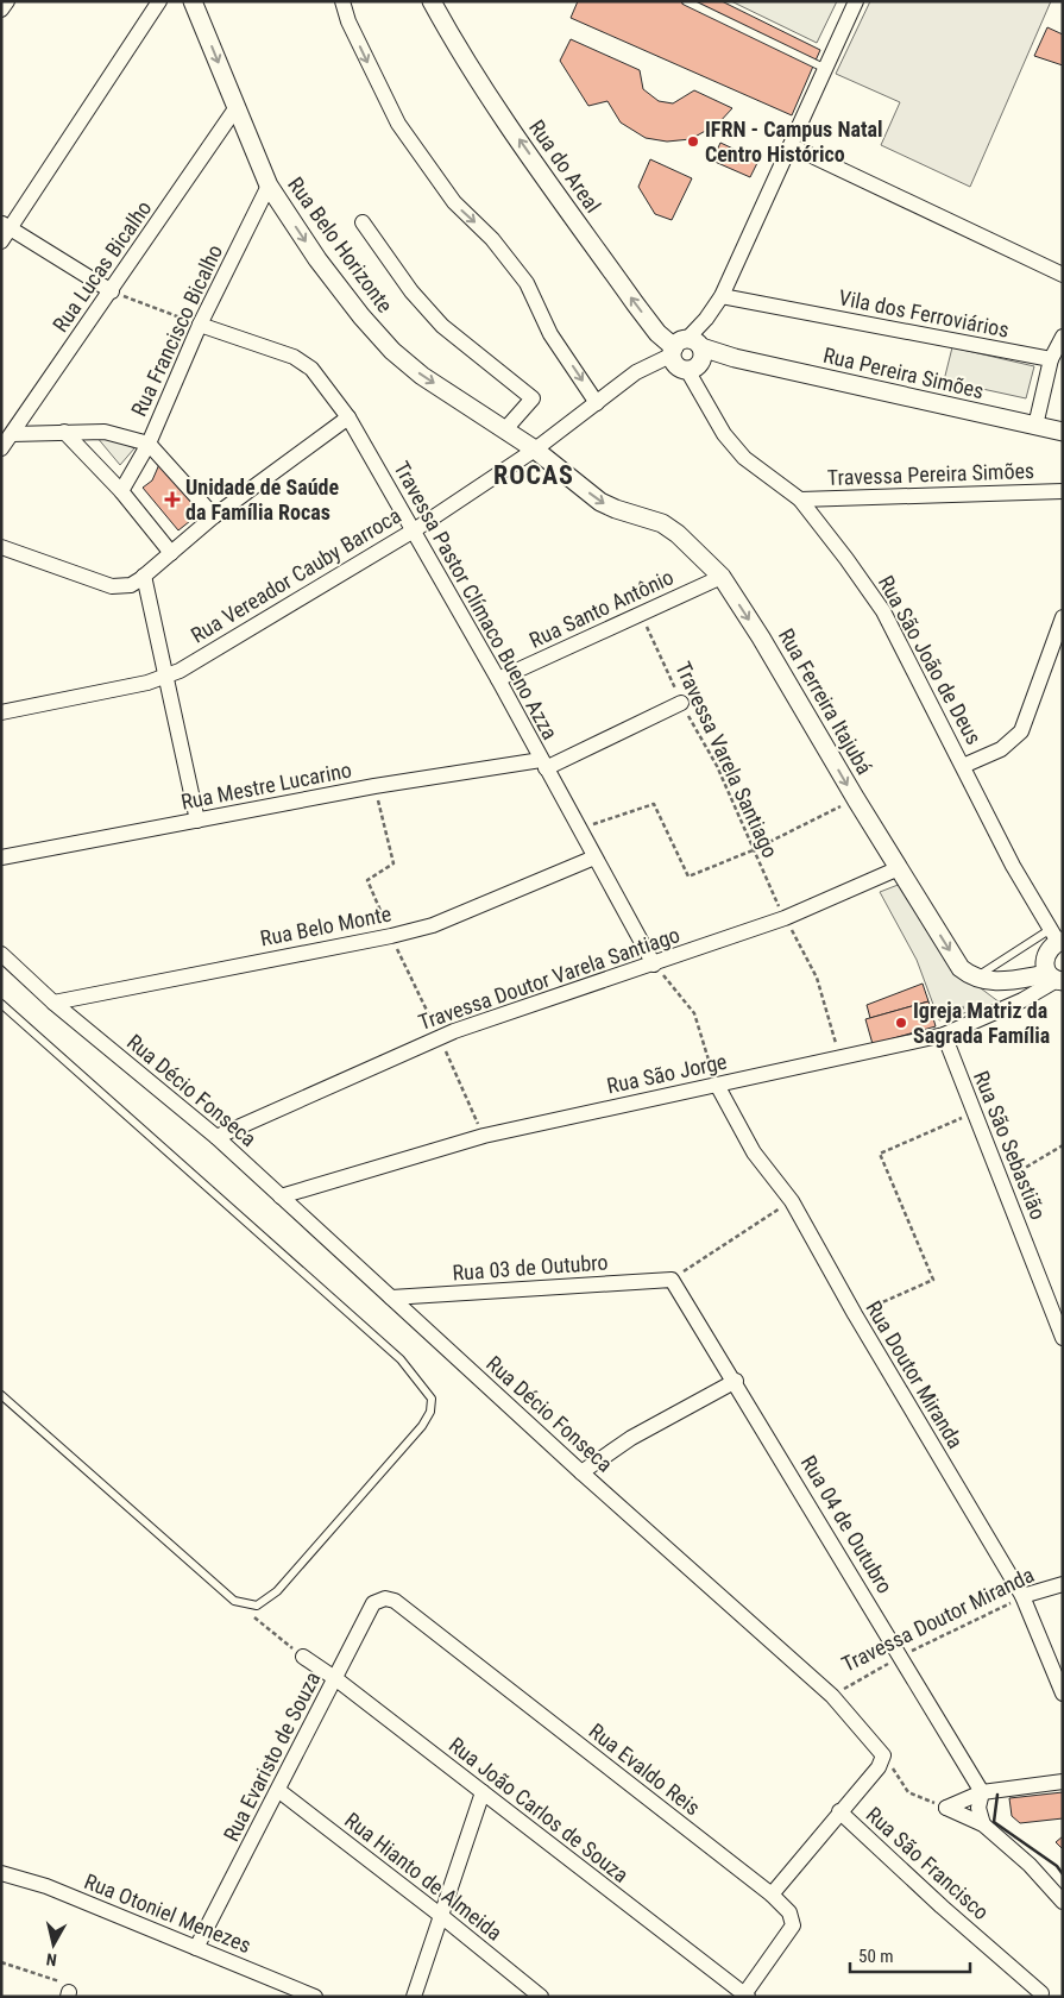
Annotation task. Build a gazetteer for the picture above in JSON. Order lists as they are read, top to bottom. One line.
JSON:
{"streets":{"street":["Rua do Areal","Rua Belo Horizonte","Rua Lucas Bicalho","Vila dos Ferroviários","Rua Francisco Bicalho","Rua Pereira Simões","Travessa Pereira Simões","Rua Vereador Cauby Barroca","Travessa Pastor Clímaco Bueno Azza","Rua Santo Antônio","Rua São João de Deus","Rua Ferreira Itajubá","Rua Mestre Lucarino","Rua Belo Monte","Travessa Doutor Varela Santiago","Rua São Jorge","Rua Décio Fonseca","Rua São Sebastião","Rua 03 de Outubro","Rua Doutor Miranda","Rua 04 de Outubro","Travessa Doutor Miranda","Rua Evaristo de Souza","Rua Evaldo Reis","Rua João Carlos de Souza","Rua São Francisco","Rua Hianto de Almeida","Rua Otoniel Menezes"],"path":["Travessa Varela Santiago"]},"crossings":[["Rua do Areal","Rua Pereira Simões"],["Rua do Areal","Rua Vereador Cauby Barroca"],["Rua do Areal","Rua São João de Deus"],["Rua Belo Horizonte","Rua Lucas Bicalho"],["Rua Belo Horizonte","Rua Francisco Bicalho"],["Rua Belo Horizonte","Rua Vereador Cauby Barroca"],["Rua Belo Horizonte","Rua Ferreira Itajubá"],["Rua Francisco Bicalho","Travessa Pastor Clímaco Bueno Azza"],["Rua Pereira Simões","Rua Vereador Cauby Barroca"],["Rua Pereira Simões","Rua São João de Deus"],["Travessa Pereira Simões","Rua São João de Deus"],["Rua Vereador Cauby Barroca","Travessa Pastor Clímaco Bueno Azza"],["Rua Vereador Cauby Barroca","Rua São João de Deus"],["Rua Vereador Cauby Barroca","Rua Ferreira Itajubá"],["Travessa Pastor Clímaco Bueno Azza","Rua Santo Antônio"],["Travessa Pastor Clímaco Bueno Azza","Rua Mestre Lucarino"],["Travessa Pastor Clímaco Bueno Azza","Rua Belo Monte"],["Travessa Pastor Clímaco Bueno Azza","Travessa Doutor Varela Santiago"],["Rua Santo Antônio","Rua Ferreira Itajubá"],["Rua Santo Antônio","Travessa Varela Santiago"],["Rua Ferreira Itajubá","Travessa Doutor Varela Santiago"],["Travessa Varela Santiago","Rua Mestre Lucarino"],["Travessa Varela Santiago","Travessa Doutor Varela Santiago"],["Travessa Varela Santiago","Rua São Jorge"],["Rua Belo Monte","Rua Décio Fonseca"],["Travessa Doutor Varela Santiago","Rua Décio Fonseca"],["Rua São Jorge","Rua Décio Fonseca"],["Rua São Jorge","Rua São Sebastião"],["Rua São Jorge","Rua Doutor Miranda"],["Rua Décio Fonseca","Rua 03 de Outubro"],["Rua Décio Fonseca","Travessa Doutor Miranda"],["Rua 03 de Outubro","Rua 04 de Outubro"],["Rua Doutor Miranda","Travessa Doutor Miranda"],["Rua 04 de Outubro","Travessa Doutor Miranda"],["Rua Evaristo de Souza","Rua Evaldo Reis"],["Rua Evaristo de Souza","Rua João Carlos de Souza"],["Rua Evaristo de Souza","Rua Hianto de Almeida"],["Rua Evaristo de Souza","Rua Otoniel Menezes"],["Rua Evaldo Reis","Rua João Carlos de Souza"]],"one_way":["Rua Ferreira Itajubá"],"districts":["ROCAS"],"places":{"other":["IFRN - Campus Natal Centro Histórico","Igreja Matriz da Sagrada Família"],"health":["Unidade de Saúde da Família Rocas"]},"scale_bar":"50 m","north":"bottom"}
